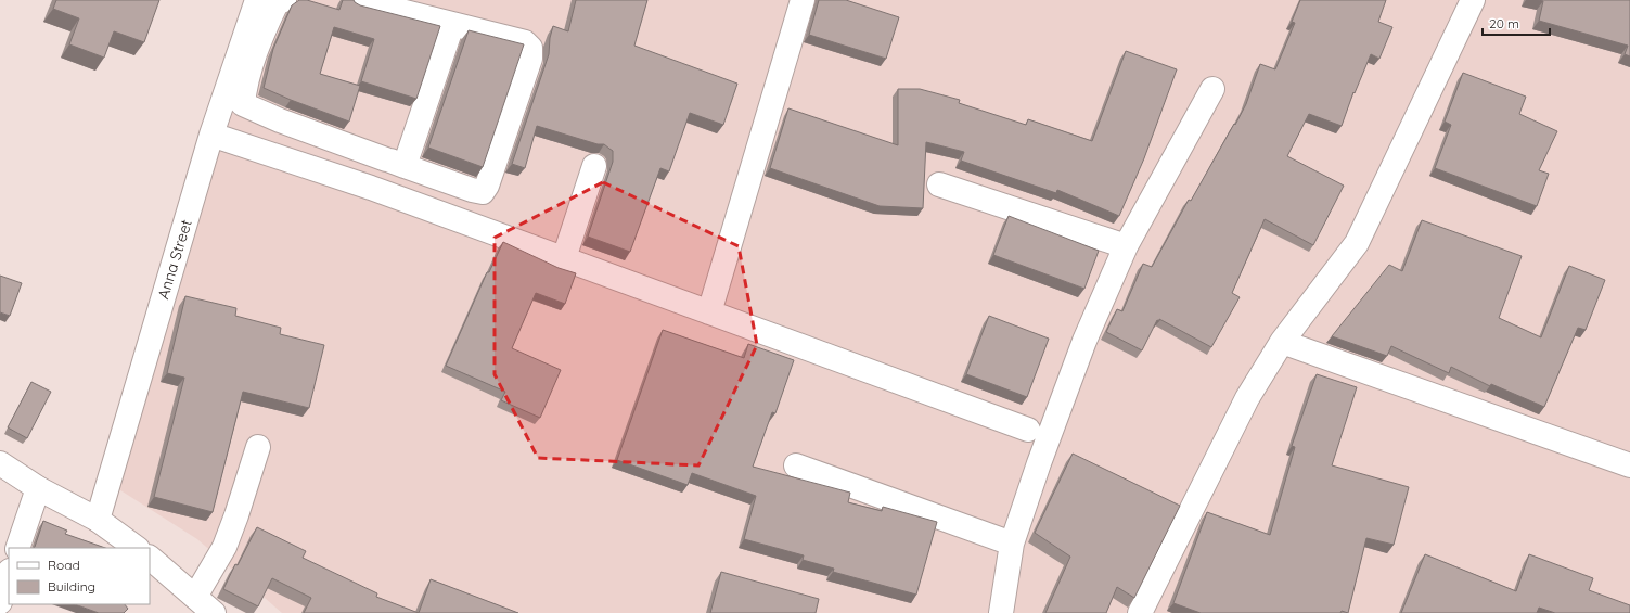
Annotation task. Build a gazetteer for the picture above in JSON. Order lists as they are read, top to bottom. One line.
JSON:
{"streets":{"street":["Anna Street"]},"legend":["Road","Building"],"scale_bar":"20 m"}
